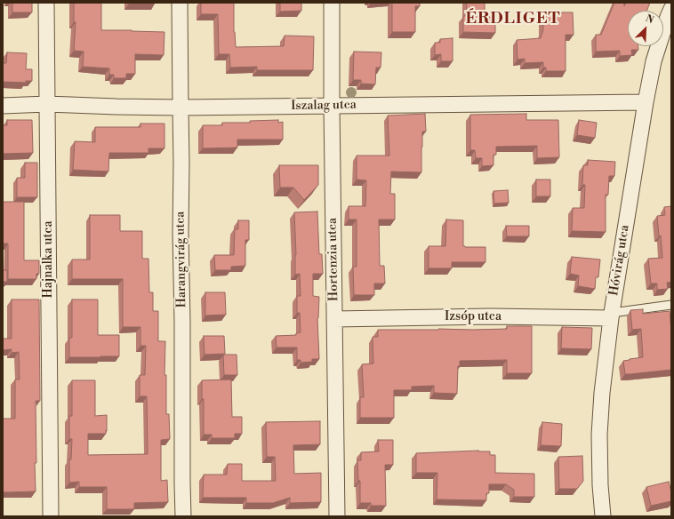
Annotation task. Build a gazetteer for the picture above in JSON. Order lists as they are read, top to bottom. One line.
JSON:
{"streets":{"street":["Iszalag utca","Hajnalka utca","Harangvirág utca","Hortenzia utca","Hóvirág utca","Izsóp utca"]},"crossings":[["Iszalag utca","Hajnalka utca"],["Iszalag utca","Harangvirág utca"],["Iszalag utca","Hortenzia utca"],["Iszalag utca","Hóvirág utca"],["Hortenzia utca","Izsóp utca"],["Hóvirág utca","Izsóp utca"]],"districts":["ÉRDLIGET"],"north":"top right"}
